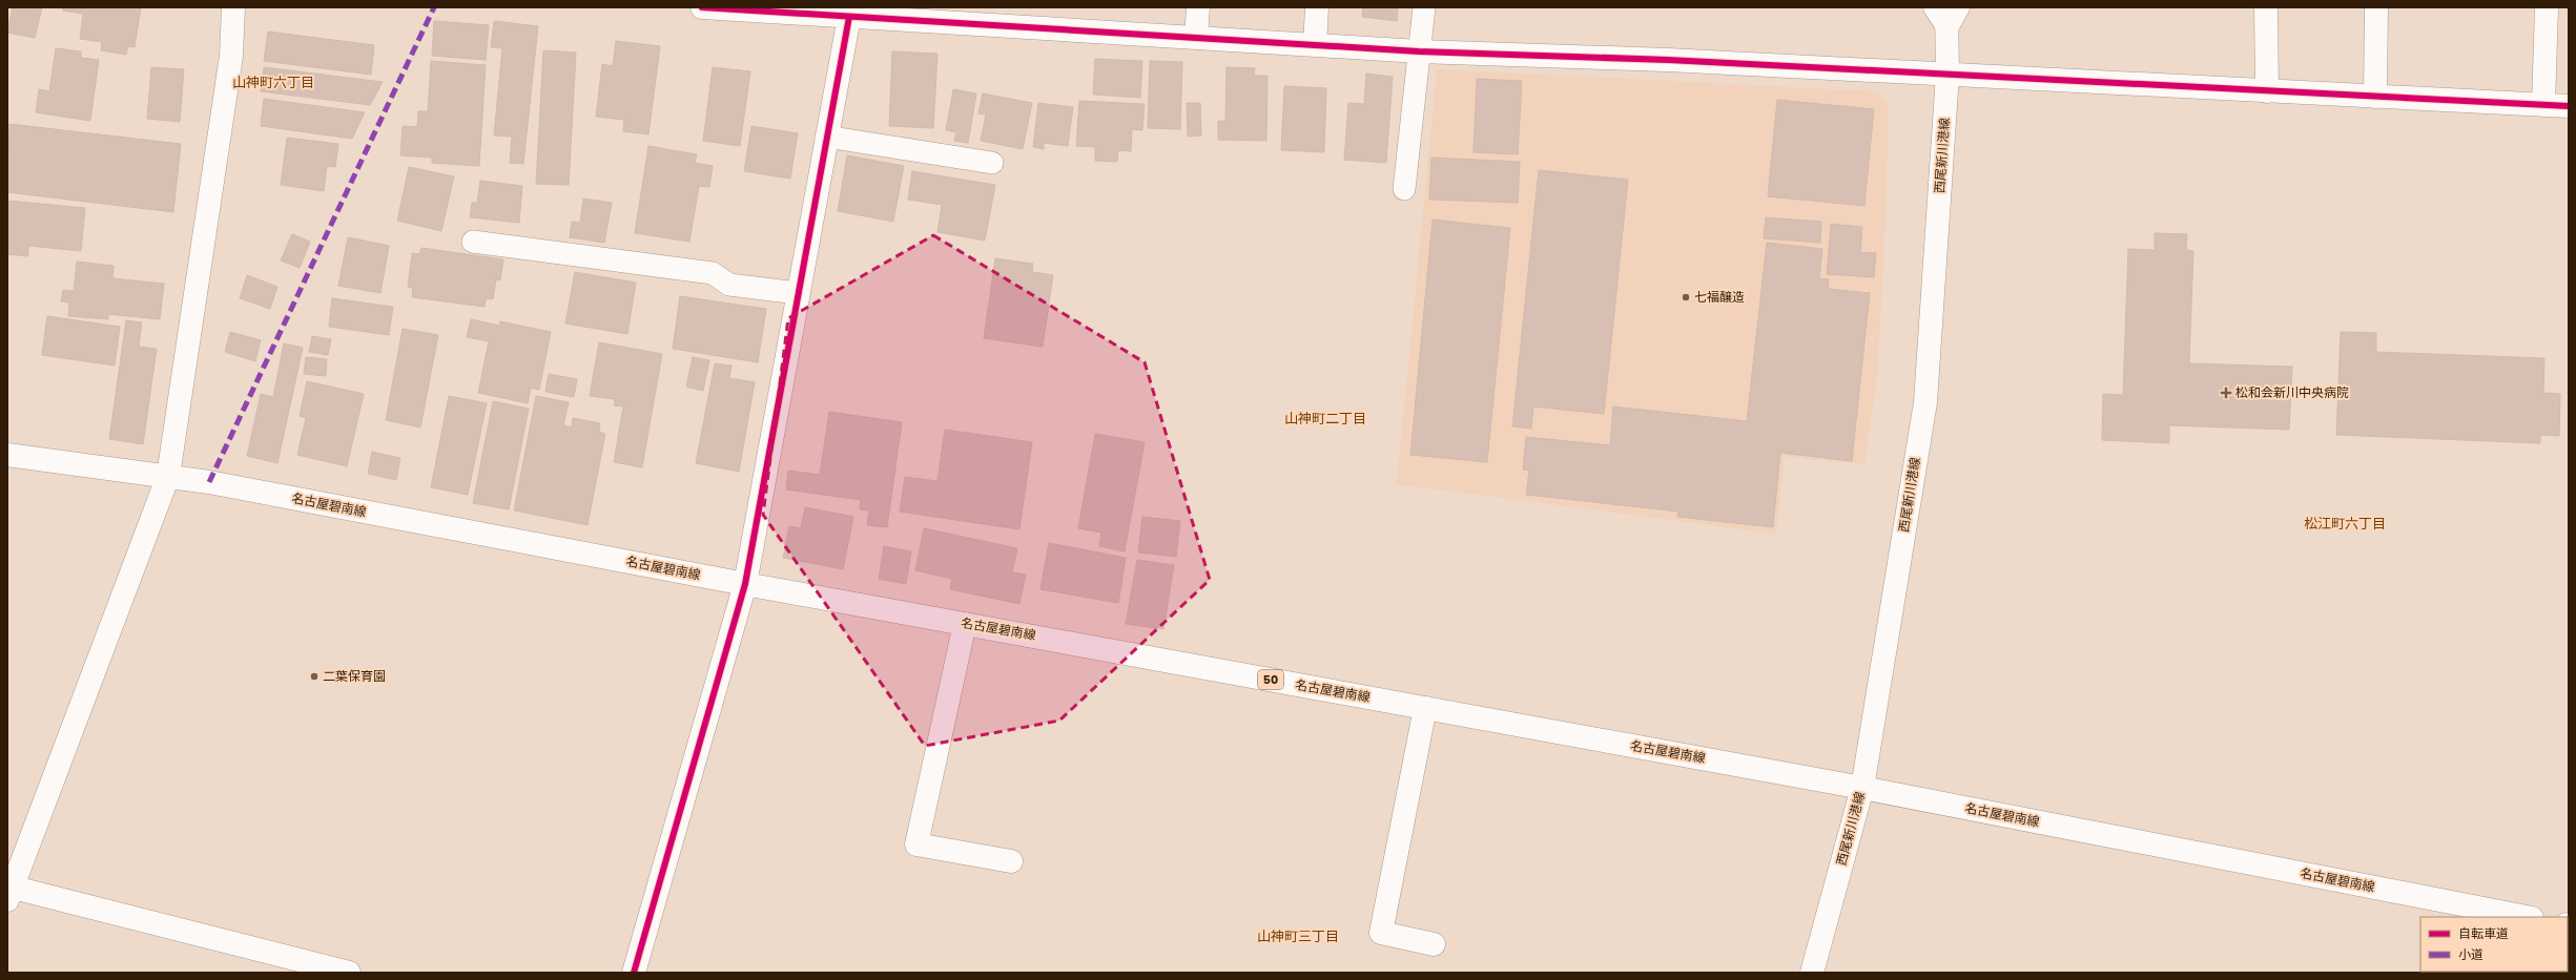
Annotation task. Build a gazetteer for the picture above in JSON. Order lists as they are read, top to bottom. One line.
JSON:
{"streets":{"street":["西尾新川港線","名古屋碧南線","50"]},"crossings":[["西尾新川港線","名古屋碧南線"]],"districts":["山神町六丁目","山神町二丁目","松江町六丁目","山神町三丁目"],"places":{"other":["七福醸造","二葉保育園"],"health":["松和会新川中央病院"]},"legend":["自転車道","小道"]}
